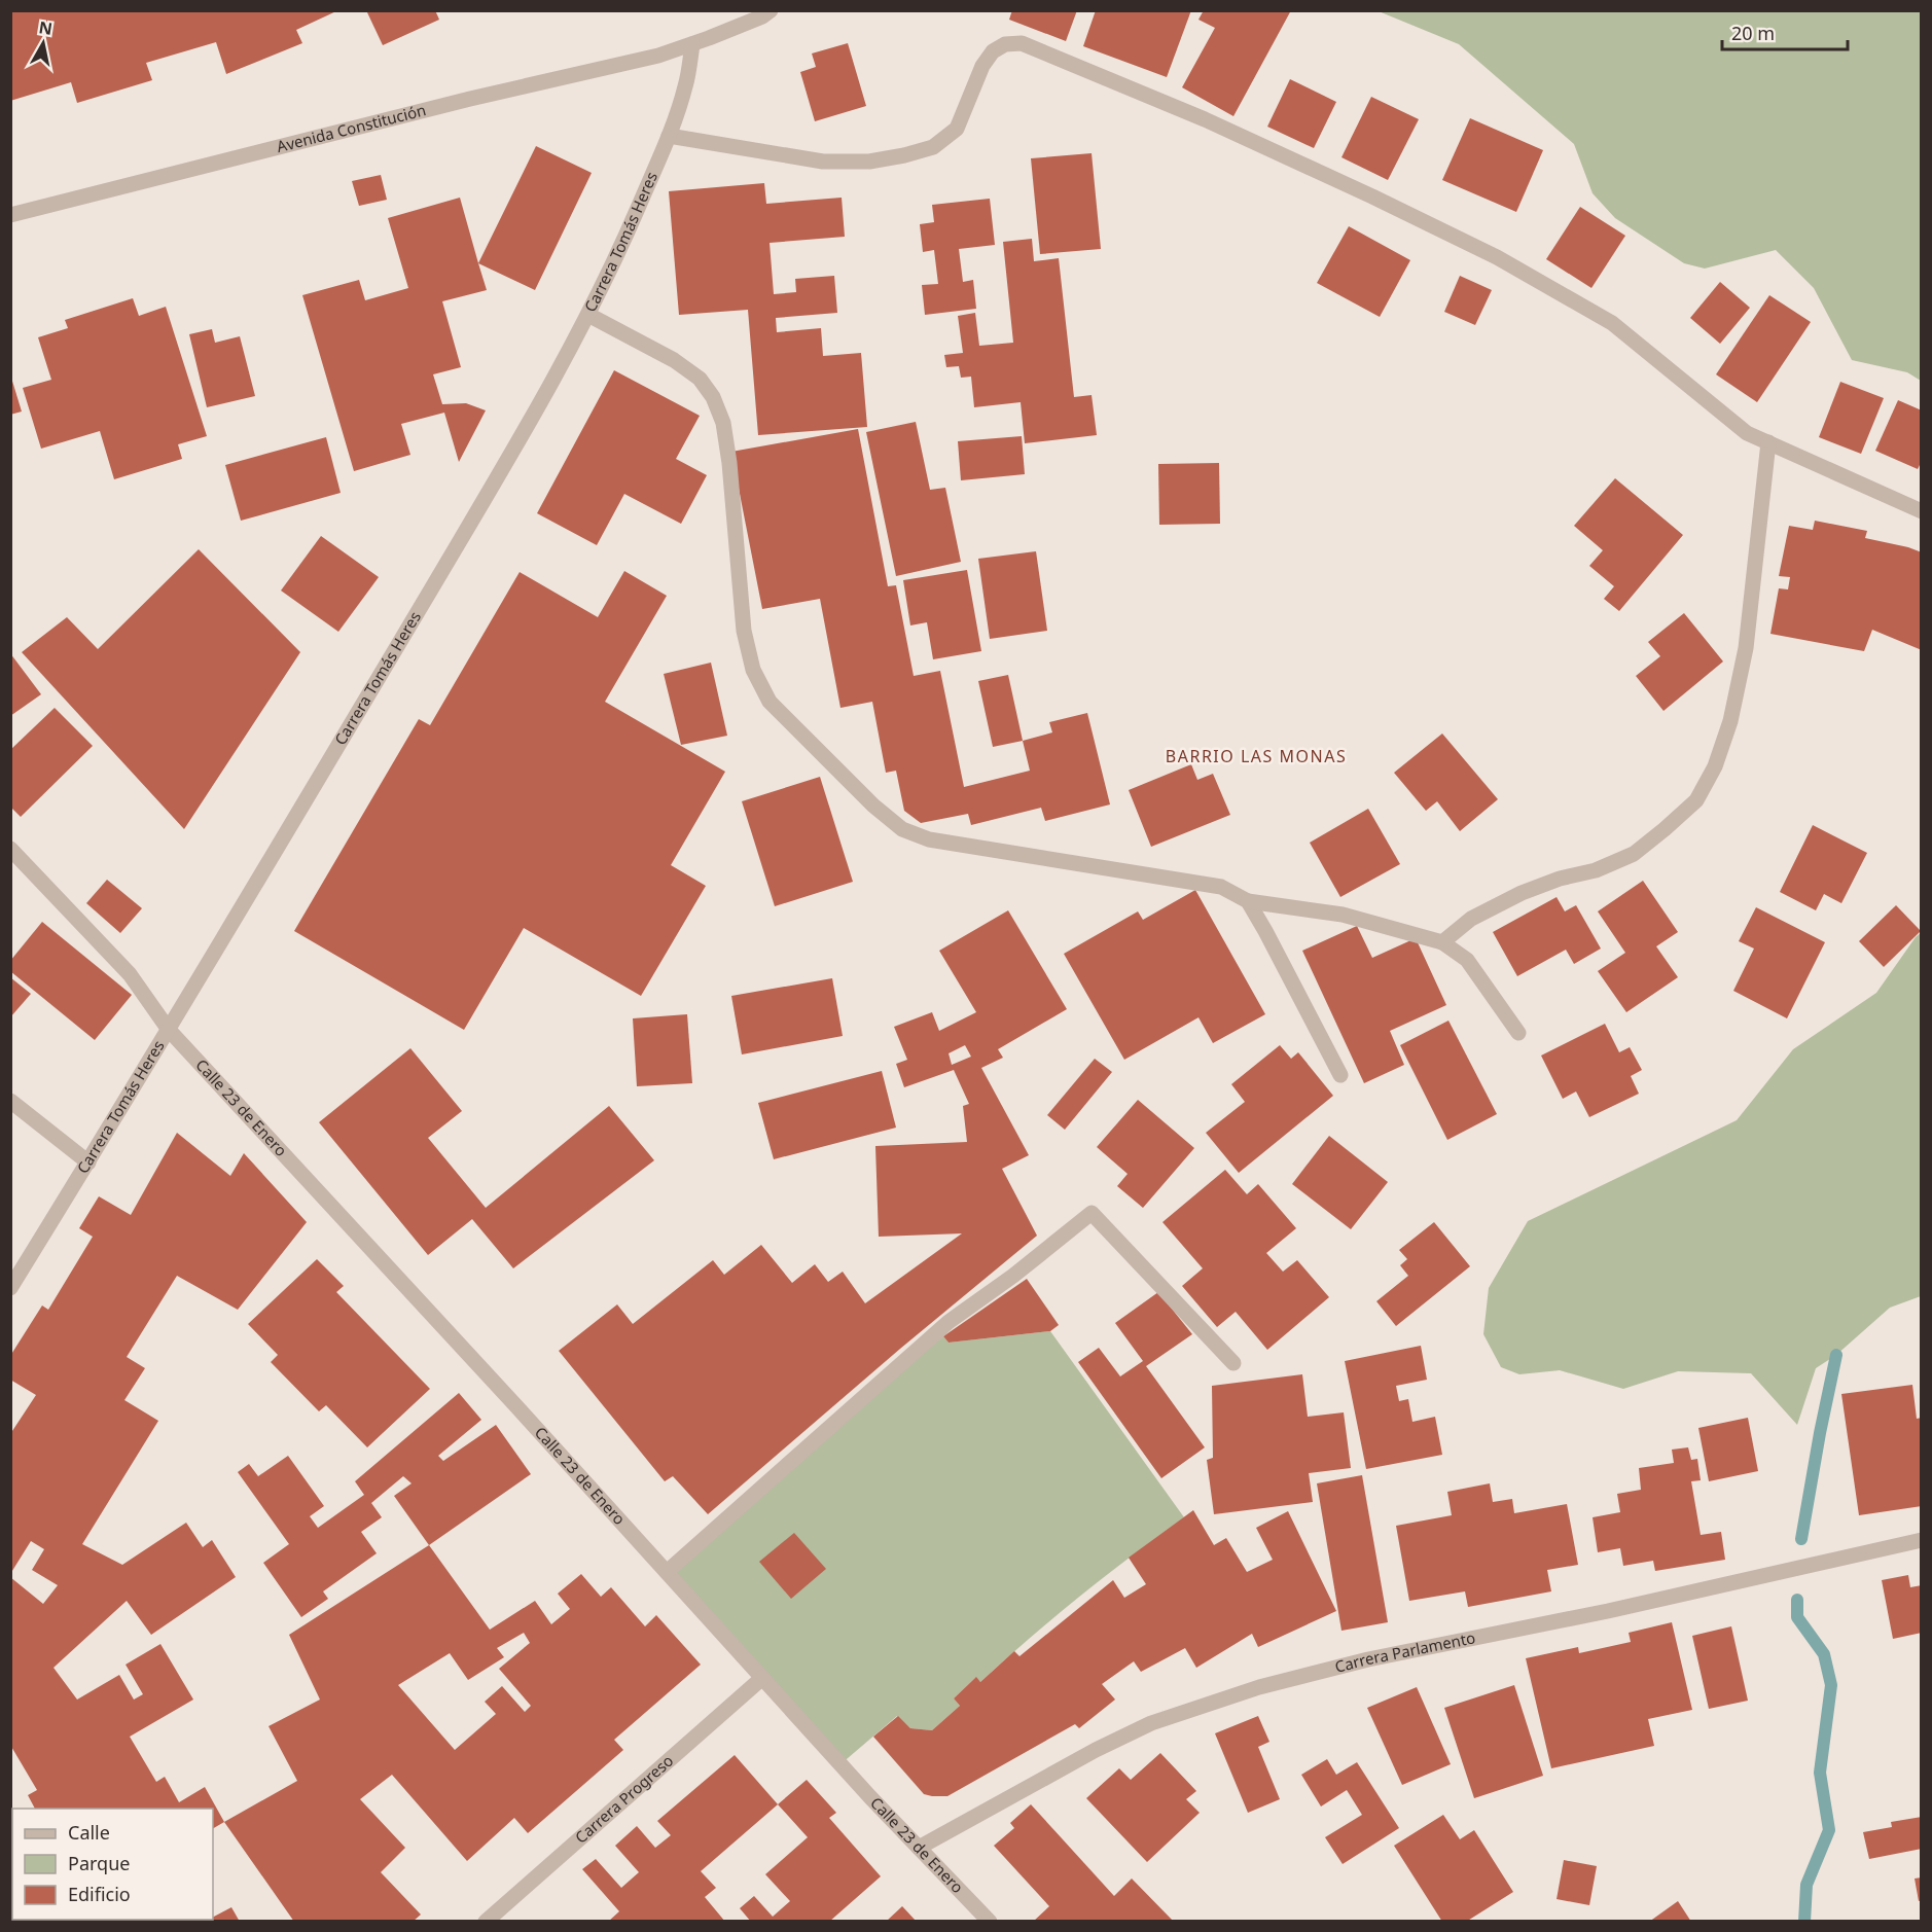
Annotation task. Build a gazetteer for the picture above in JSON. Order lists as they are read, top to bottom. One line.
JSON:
{"streets":{"street":["Avenida Constitución","Carrera Tomás Heres","Calle 23 de Enero","Carrera Parlamento","Carrera Progreso"]},"crossings":[["Avenida Constitución","Carrera Tomás Heres"],["Carrera Tomás Heres","Calle 23 de Enero"],["Calle 23 de Enero","Carrera Parlamento"],["Calle 23 de Enero","Carrera Progreso"]],"districts":["BARRIO LAS MONAS"],"legend":["Calle","Parque","Edificio"],"scale_bar":"20 m","north":"top"}
